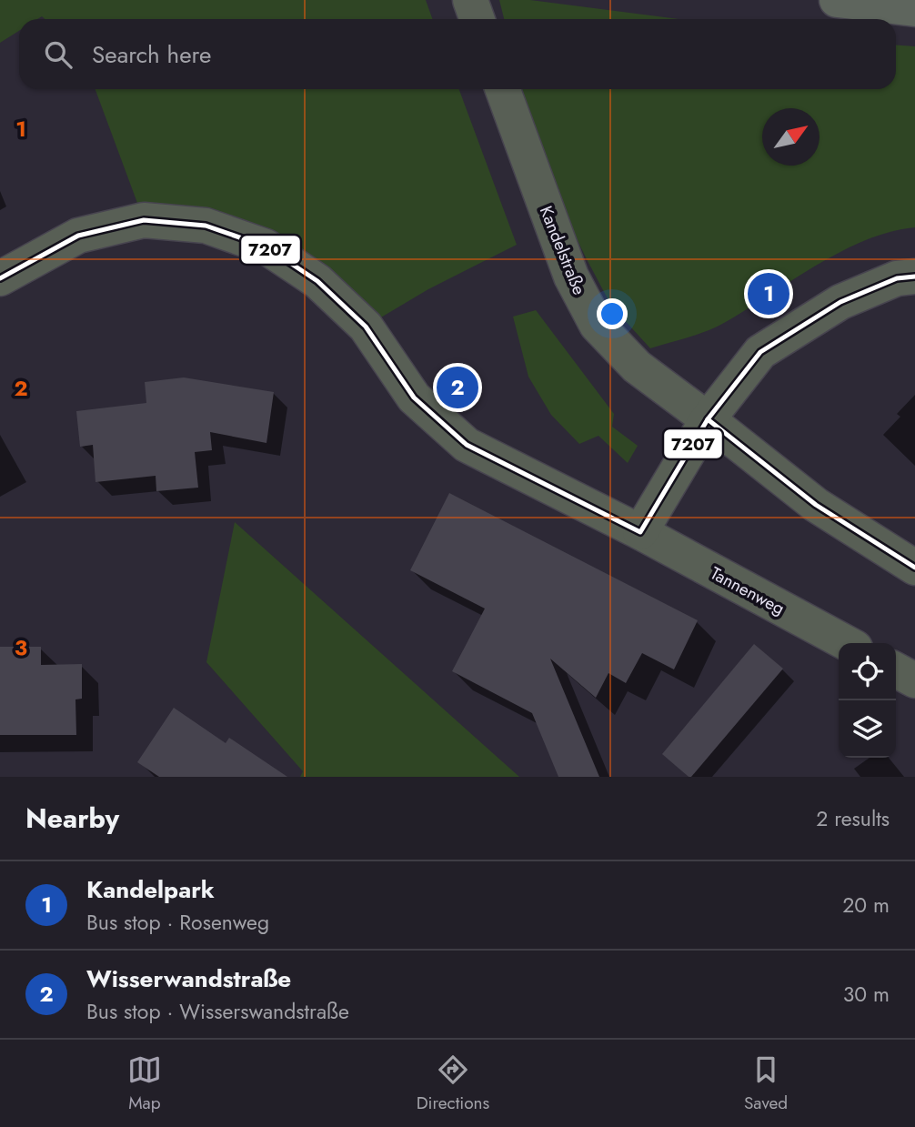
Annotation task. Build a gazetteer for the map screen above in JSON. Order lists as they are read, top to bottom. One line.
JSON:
{"streets":{"street":["Kandelstraße","Tannenweg"]},"lines":["transit line 7207"],"north":"top right","page":{"search":"Search here","pins":["1","2"],"heading":["Nearby","2 results"],"list":[{"mark":"1","name":"Kandelpark","note":"Bus stop · Rosenweg","value":"20 m"},{"mark":"2","name":"Wisserwandstraße","note":"Bus stop · Wisserswandstraße","value":"30 m"}],"nav":["Map","Directions","Saved"]},"grid":{"rows":["1","2","3"]}}
